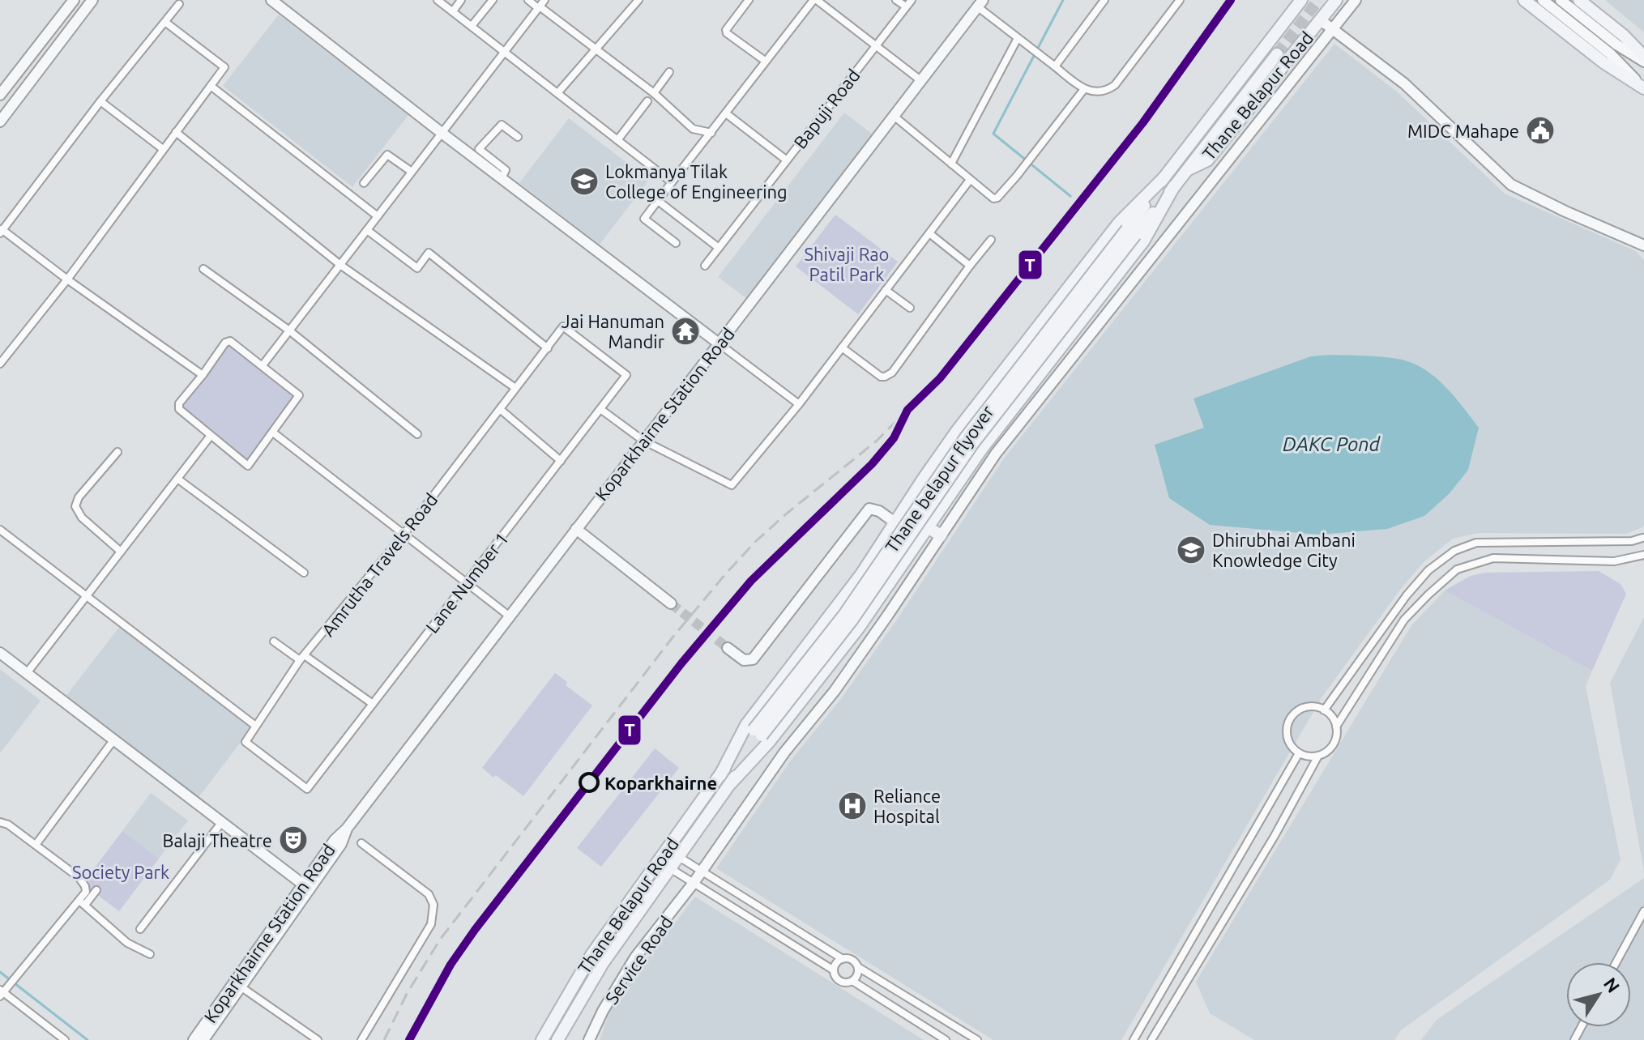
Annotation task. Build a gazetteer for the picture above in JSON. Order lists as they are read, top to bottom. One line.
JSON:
{"streets":{"main road":["Thane Belapur Road","Thane belapur flyover"],"street":["Bapuji Road","Koparkhairne Station Road","Amrutha Travels Road","Lane Number 1","Service Road"]},"crossings":[["Amrutha Travels Road","Lane Number 1"]],"water":["DAKC Pond"],"parks":["Shivaji Rao Patil Park","Society Park"],"places":{"public building":["MIDC Mahape"],"school or university":["Lokmanya Tilak College of Engineering","Dhirubhai Ambani Knowledge City"],"temple":["Jai Hanuman Mandir"],"other":["Koparkhairne"],"hospital":["Reliance Hospital"],"theatre":["Balaji Theatre"]},"lines":["transit line T"],"north":"top right"}
